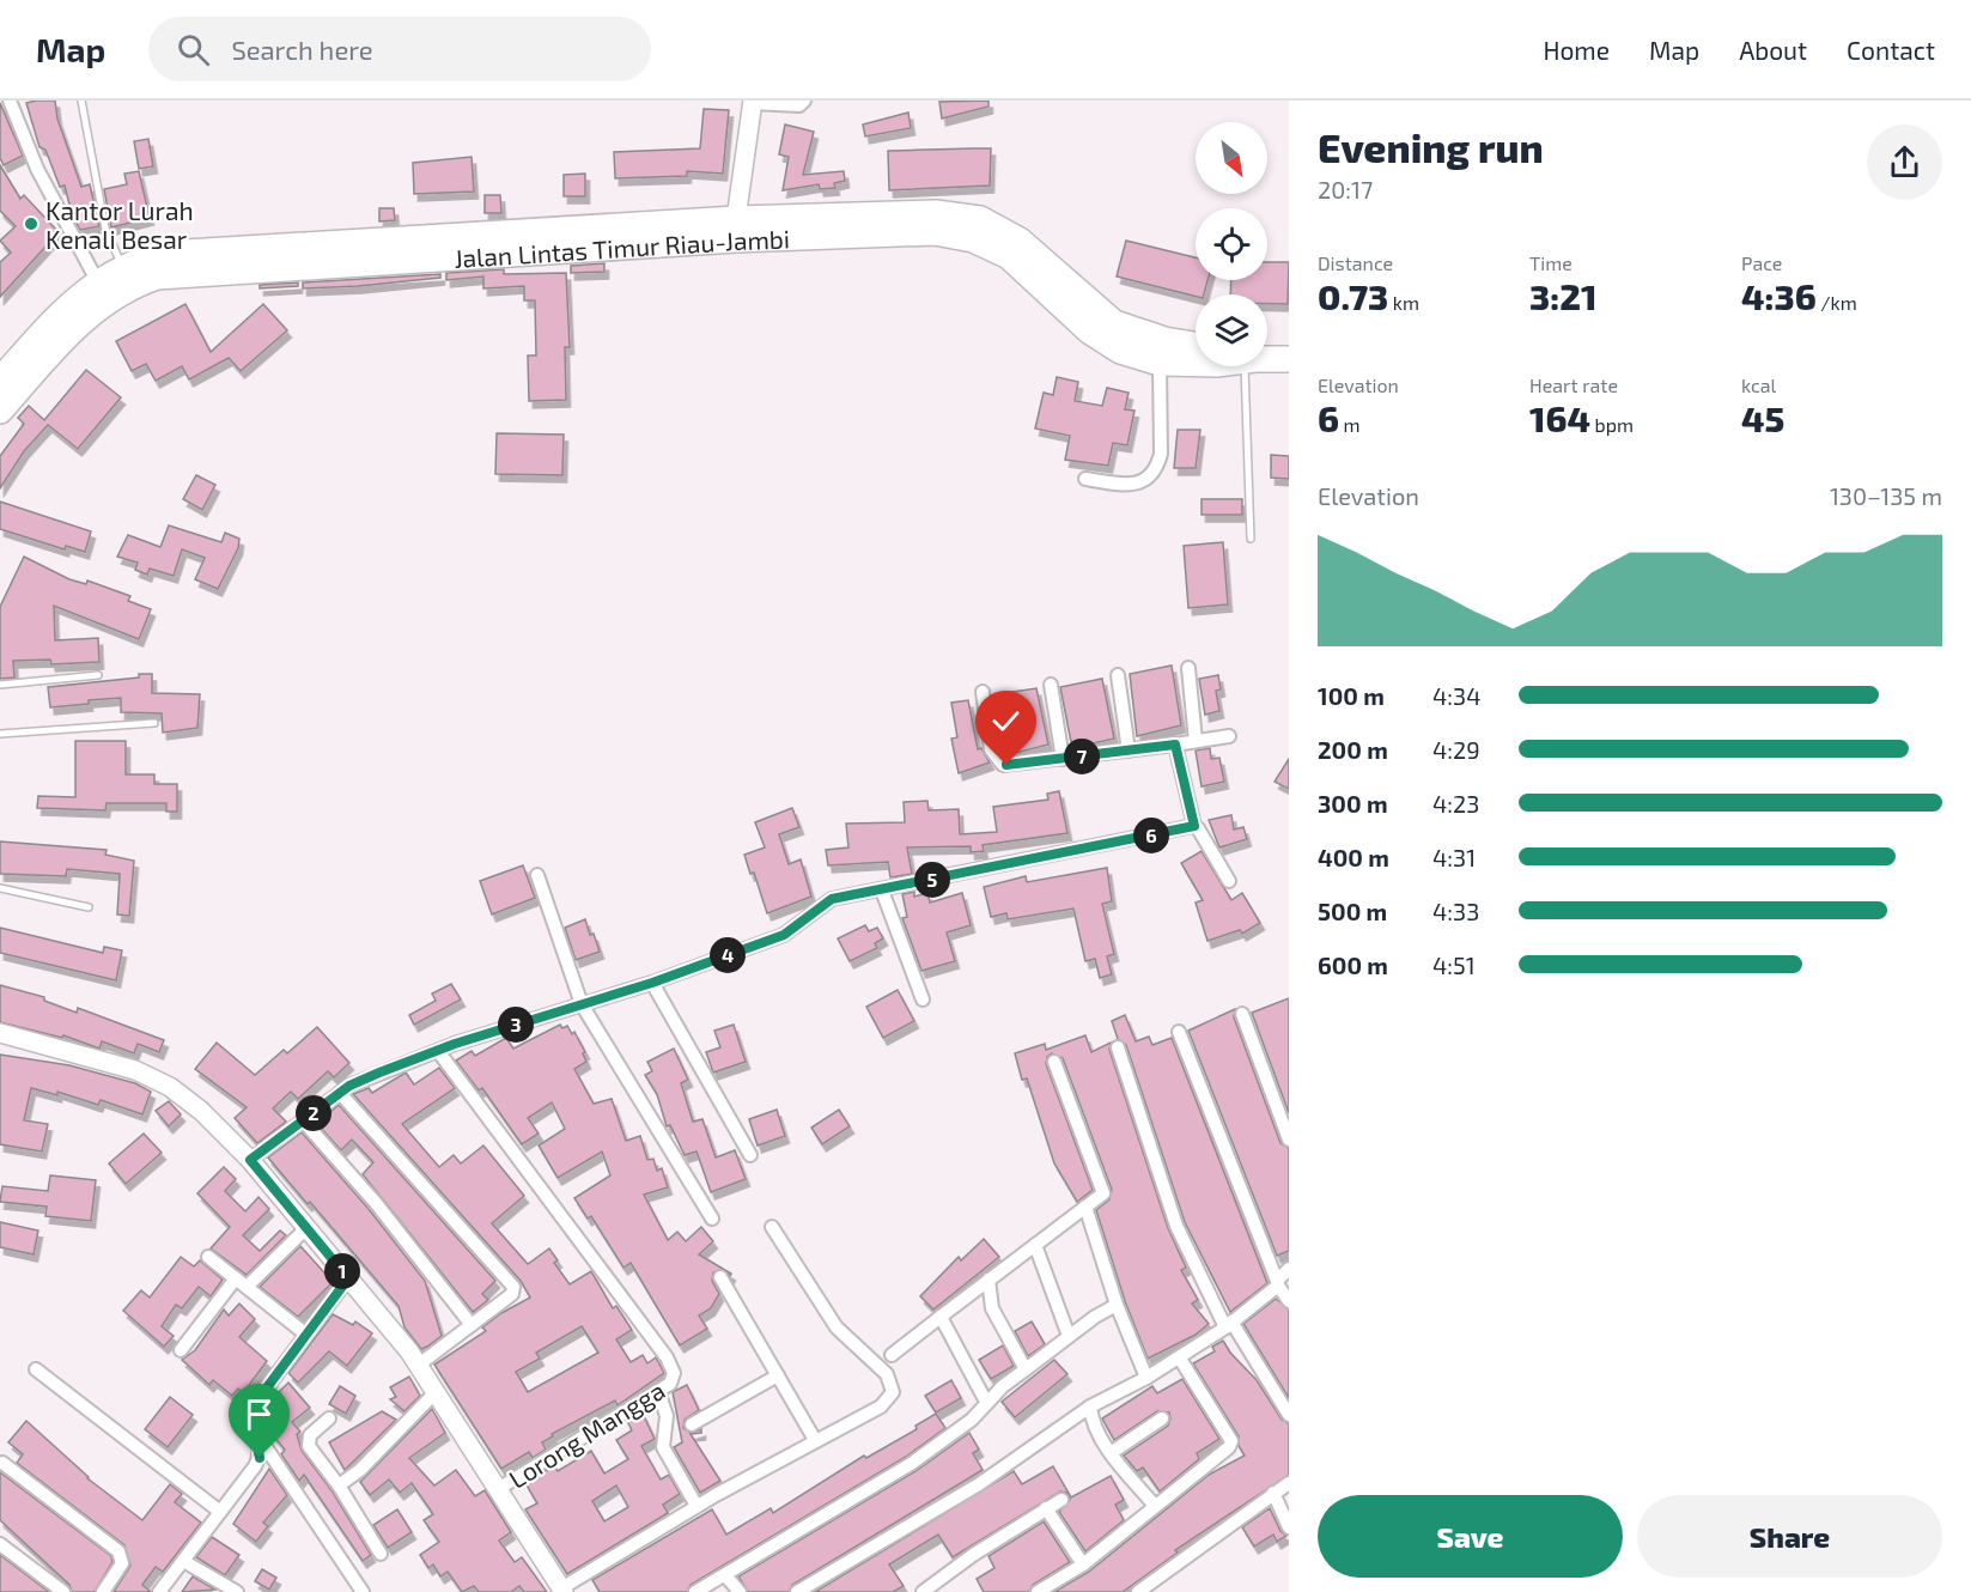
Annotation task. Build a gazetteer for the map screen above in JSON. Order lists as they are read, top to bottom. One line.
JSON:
{"streets":{"highway":["Jalan Lintas Timur Riau-Jambi"],"street":["Lorong Mangga"]},"places":["Kantor Lurah Kenali Besar"],"north":"bottom right","page":{"header":"Map","search":"Search here","nav":["Home","Map","About","Contact"],"heading":["Evening run","20:17"],"stats":[["Distance","0.73 km"],["Time","3:21"],["Pace","4:36 /km"],["Elevation","6 m"],["Heart rate","164 bpm"],["kcal","45"]],"chart":["Elevation","130–135 m"],"list":[{"name":"100 m","note":"4:34"},{"name":"200 m","note":"4:29"},{"name":"300 m","note":"4:23"},{"name":"400 m","note":"4:31"},{"name":"500 m","note":"4:33"},{"name":"600 m","note":"4:51"}],"pins":["7","6","5","4","3","2","1"],"buttons":["Save","Share"]}}
